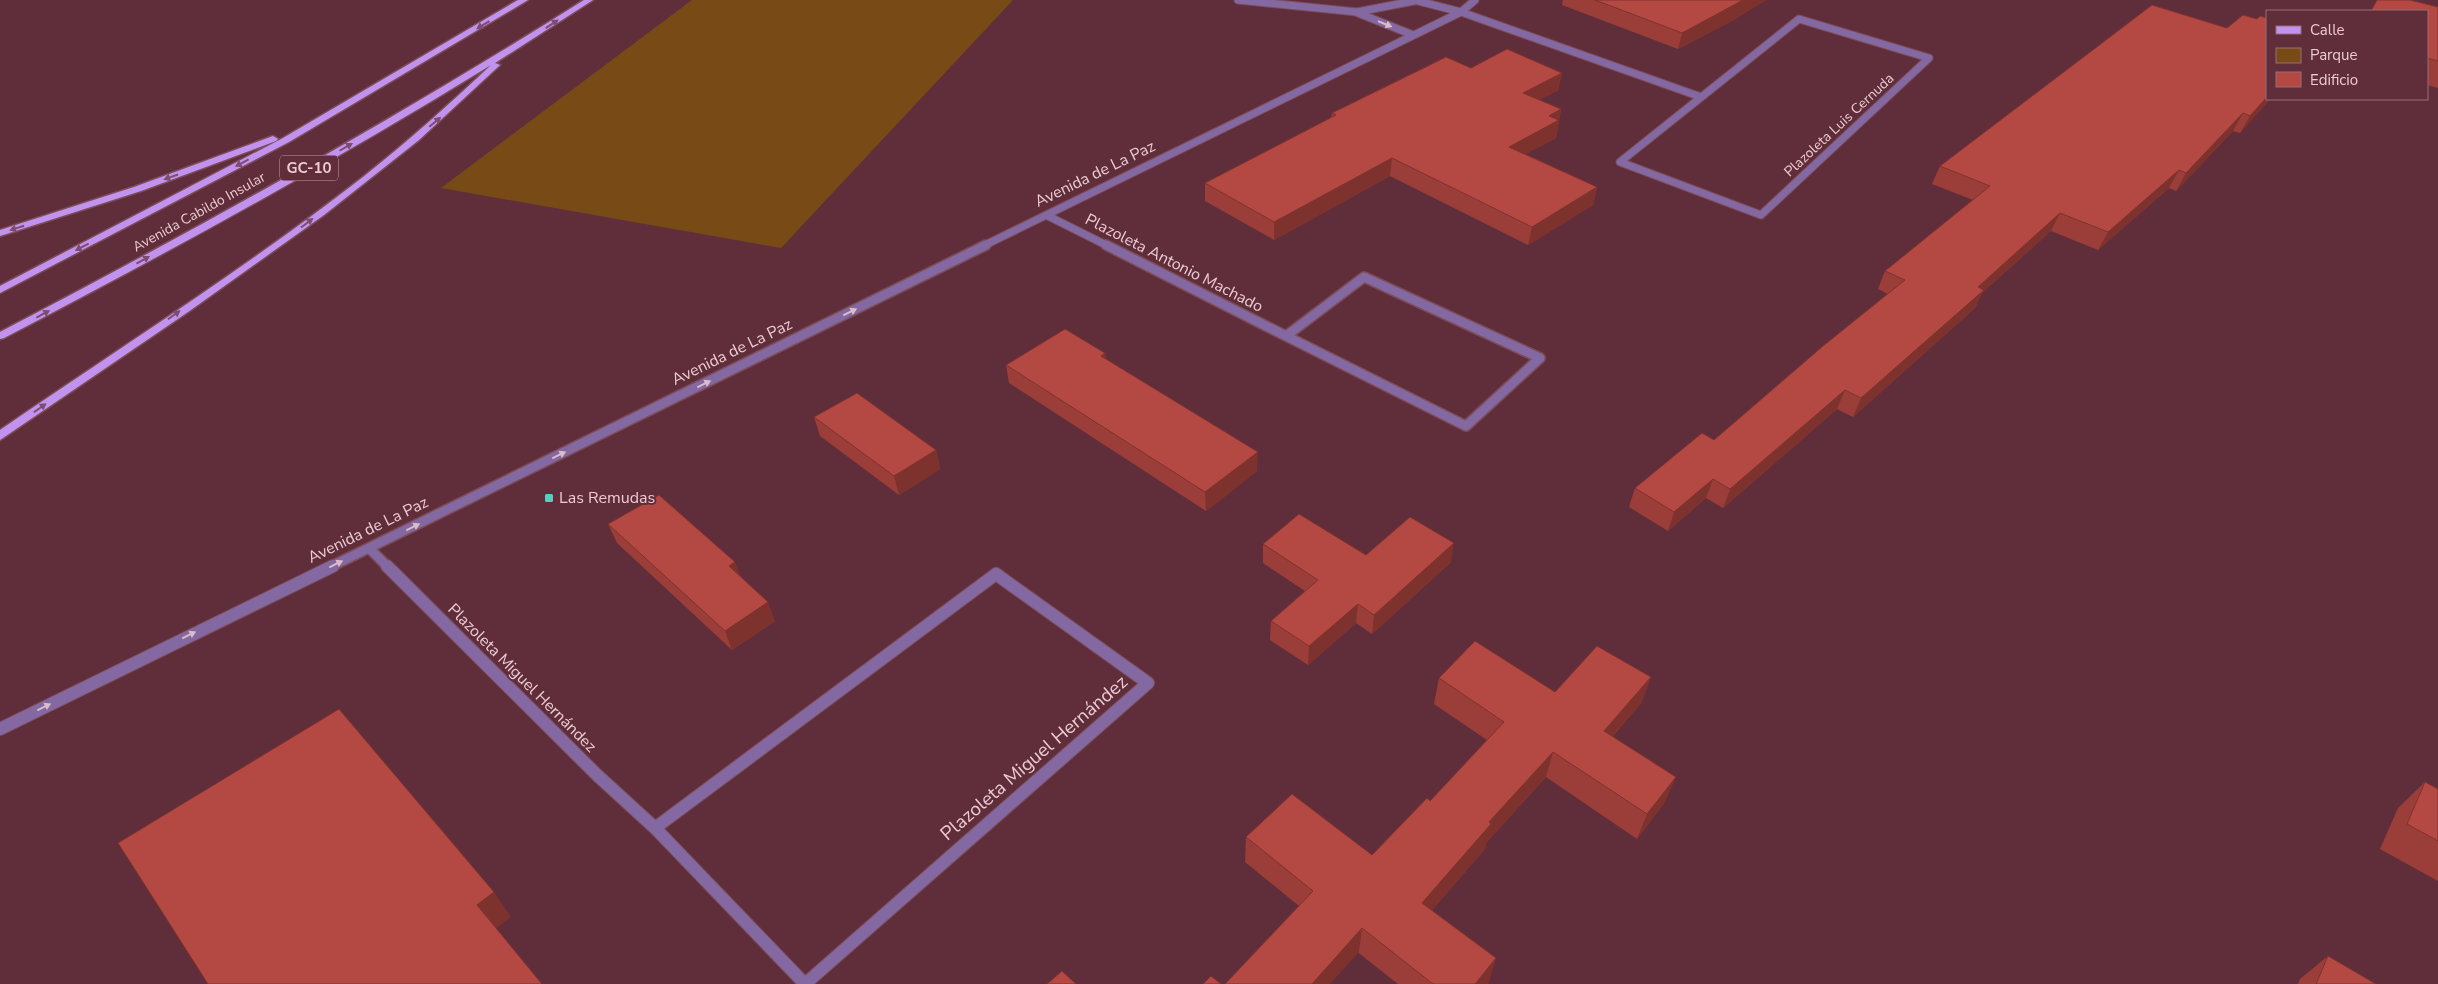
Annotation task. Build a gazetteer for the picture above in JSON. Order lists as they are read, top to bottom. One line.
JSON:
{"streets":{"main road":["GC-10","Avenida Cabildo Insular"],"street":["Plazoleta Luis Cernuda","Avenida de La Paz","Plazoleta Antonio Machado","Plazoleta Miguel Hernández"]},"crossings":[["Avenida de La Paz","Plazoleta Antonio Machado"],["Avenida de La Paz","Plazoleta Miguel Hernández"]],"one_way":["Avenida de La Paz"],"places":{"transit":["Las Remudas"]},"legend":["Calle","Parque","Edificio"]}
